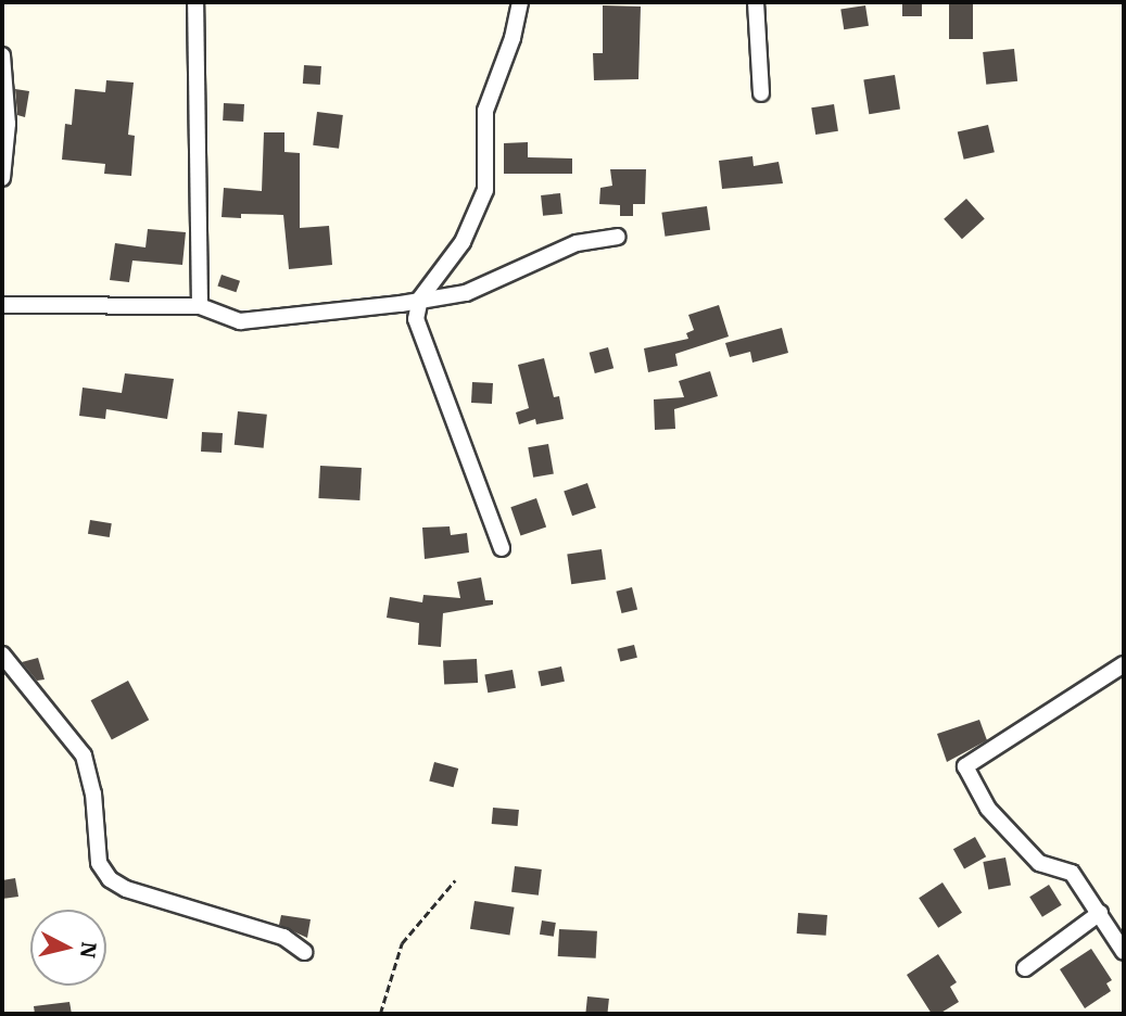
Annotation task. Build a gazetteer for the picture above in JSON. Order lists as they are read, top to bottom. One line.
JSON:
{"north":"right"}
